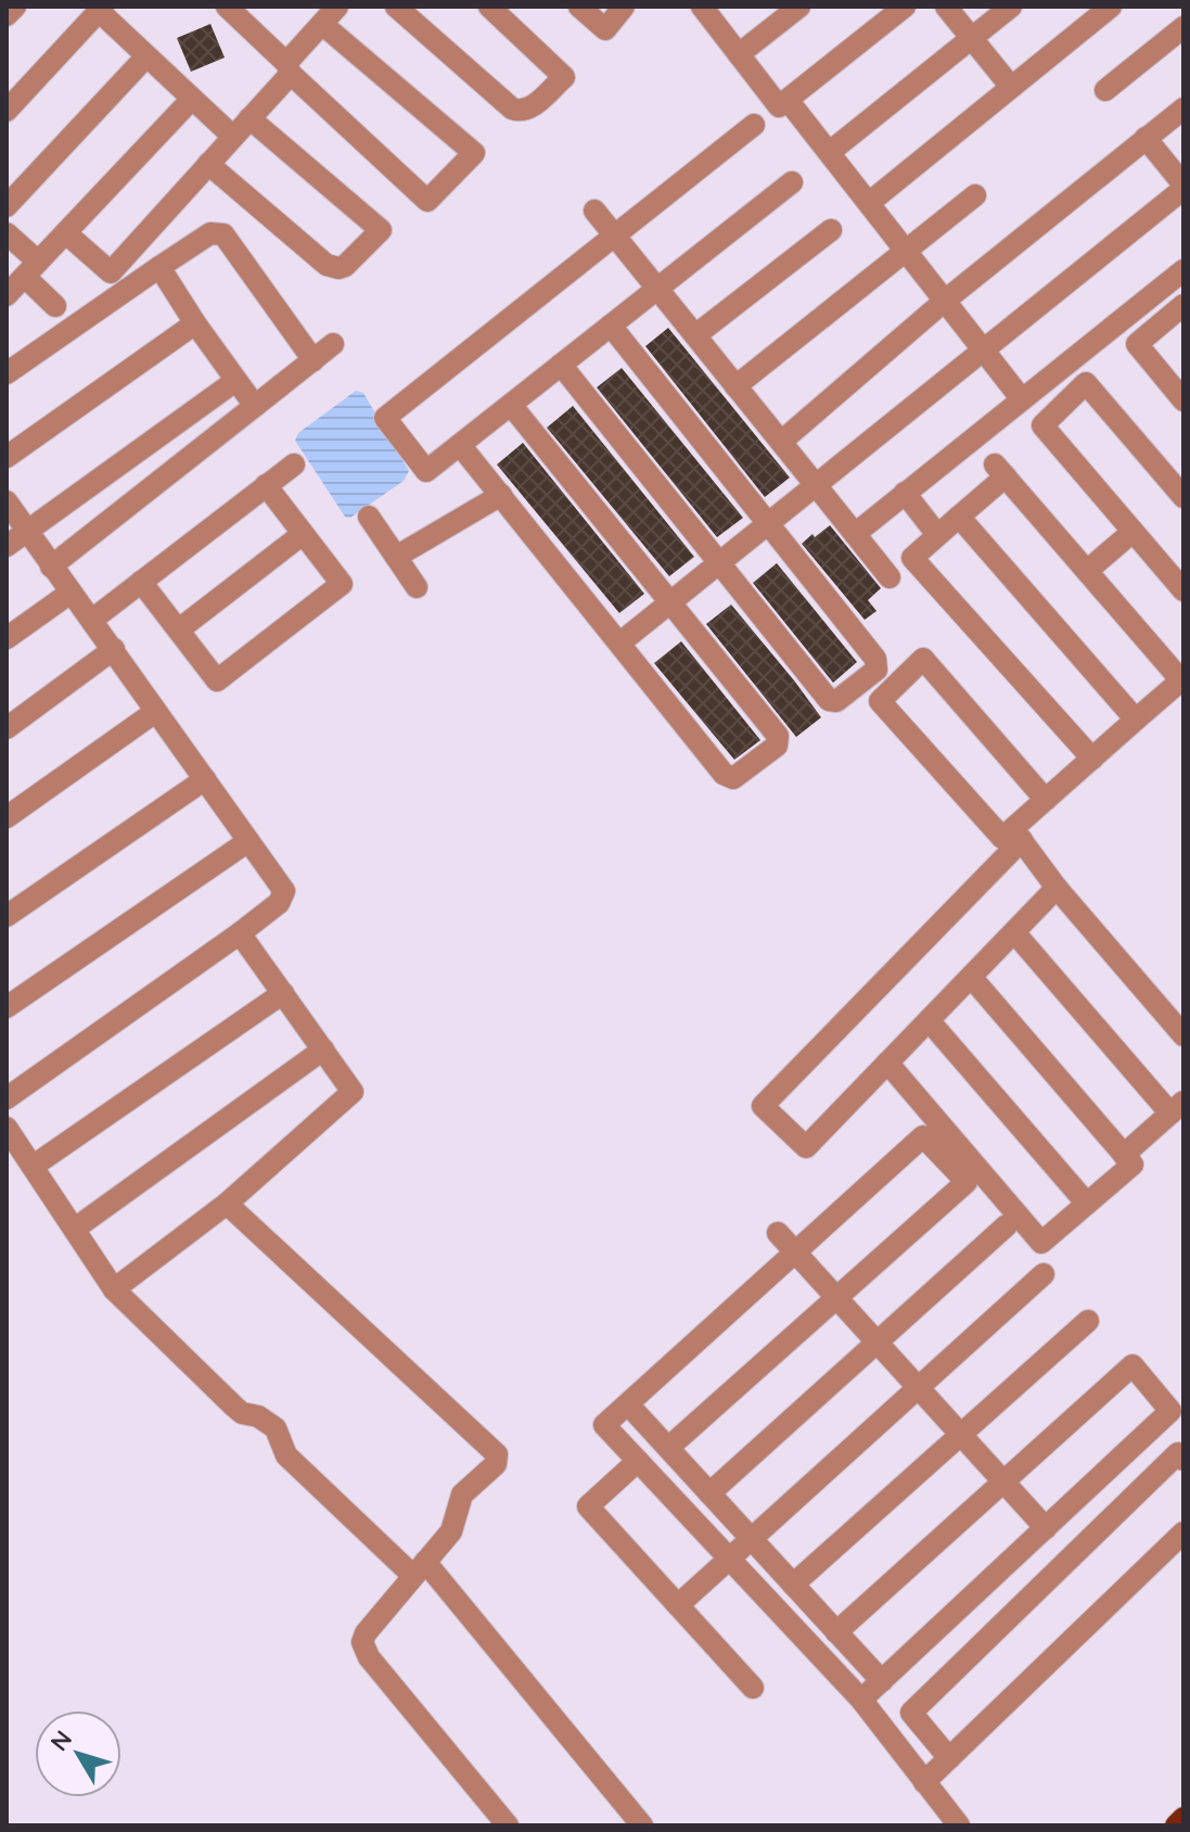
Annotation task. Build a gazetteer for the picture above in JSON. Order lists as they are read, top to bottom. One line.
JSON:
{"north":"top left"}
